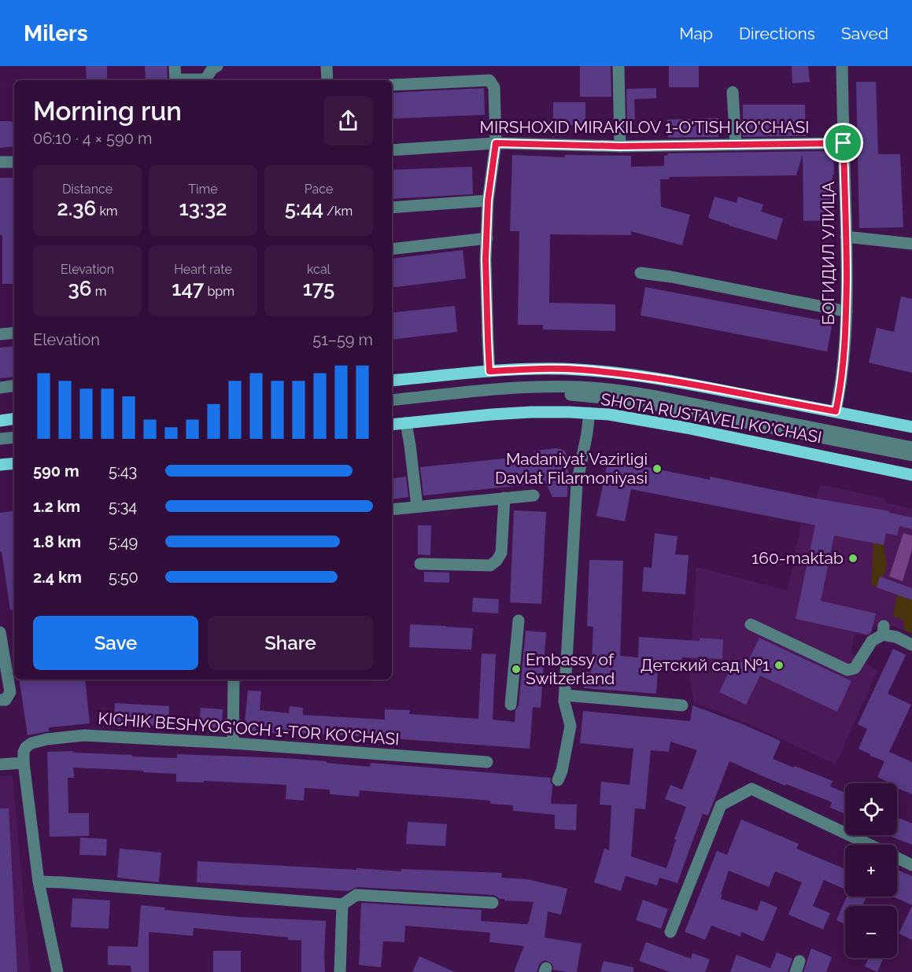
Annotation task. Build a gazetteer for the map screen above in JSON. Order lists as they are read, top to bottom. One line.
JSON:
{"streets":{"main road":["SHOTA RUSTAVELI KO'CHASI"],"street":["MIRSHOXID MIRAKILOV 1-O'TISH KO'CHASI","БОГИДИЛ УЛИЦА","KICHIK BESHYOG'OCH 1-TOR KO'CHASI"]},"crossings":[["MIRSHOXID MIRAKILOV 1-O'TISH KO'CHASI","БОГИДИЛ УЛИЦА"],["БОГИДИЛ УЛИЦА","SHOTA RUSTAVELI KO'CHASI"]],"places":["Madaniyat Vazirligi Davlat Filarmoniyasi","160-maktab","Детский сад №1","Embassy of Switzerland"],"page":{"header":"Milers","nav":["Map","Directions","Saved"],"heading":["Morning run","06:10 · 4 × 590 m"],"stats":[["Distance","2.36 km"],["Time","13:32"],["Pace","5:44 /km"],["Elevation","36 m"],["Heart rate","147 bpm"],["kcal","175"]],"chart":["Elevation","51–59 m"],"list":[{"name":"590 m","note":"5:43"},{"name":"1.2 km","note":"5:34"},{"name":"1.8 km","note":"5:49"},{"name":"2.4 km","note":"5:50"}],"buttons":["Save","Share"],"map_buttons":["+","−"]}}
